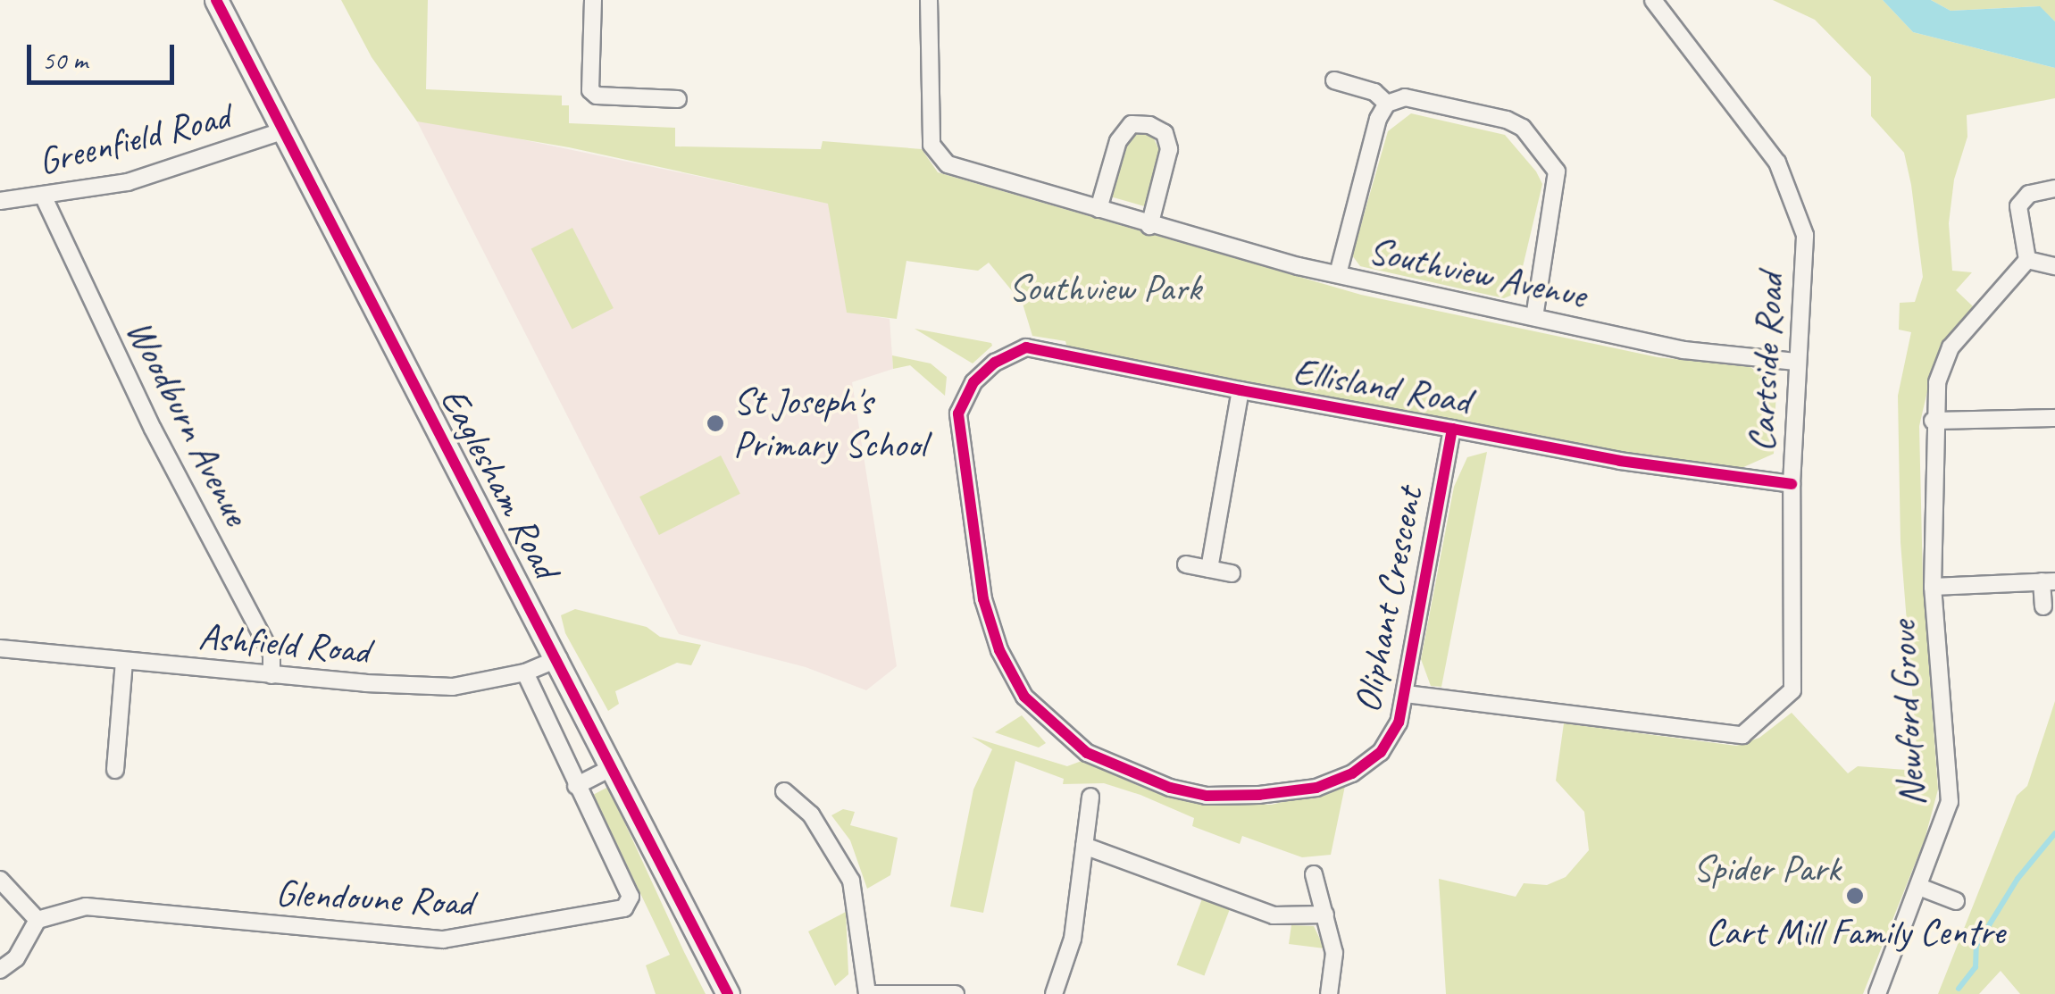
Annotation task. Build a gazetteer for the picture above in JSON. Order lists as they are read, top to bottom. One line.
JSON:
{"streets":{"main road":["Eaglesham Road"],"street":["Greenfield Road","Southview Avenue","Cartside Road","Ellisland Road","Woodburn Avenue","Oliphant Crescent","Ashfield Road","Newford Grove","Glendoune Road"]},"crossings":[["Greenfield Road","Woodburn Avenue"],["Greenfield Road","Eaglesham Road"],["Southview Avenue","Cartside Road"],["Cartside Road","Ellisland Road"],["Cartside Road","Oliphant Crescent"],["Ellisland Road","Oliphant Crescent"],["Woodburn Avenue","Ashfield Road"],["Eaglesham Road","Ashfield Road"],["Ashfield Road","Glendoune Road"]],"parks":["Southview Park","Spider Park"],"places":["St Joseph's Primary School","Cart Mill Family Centre"],"scale_bar":"50 m"}
